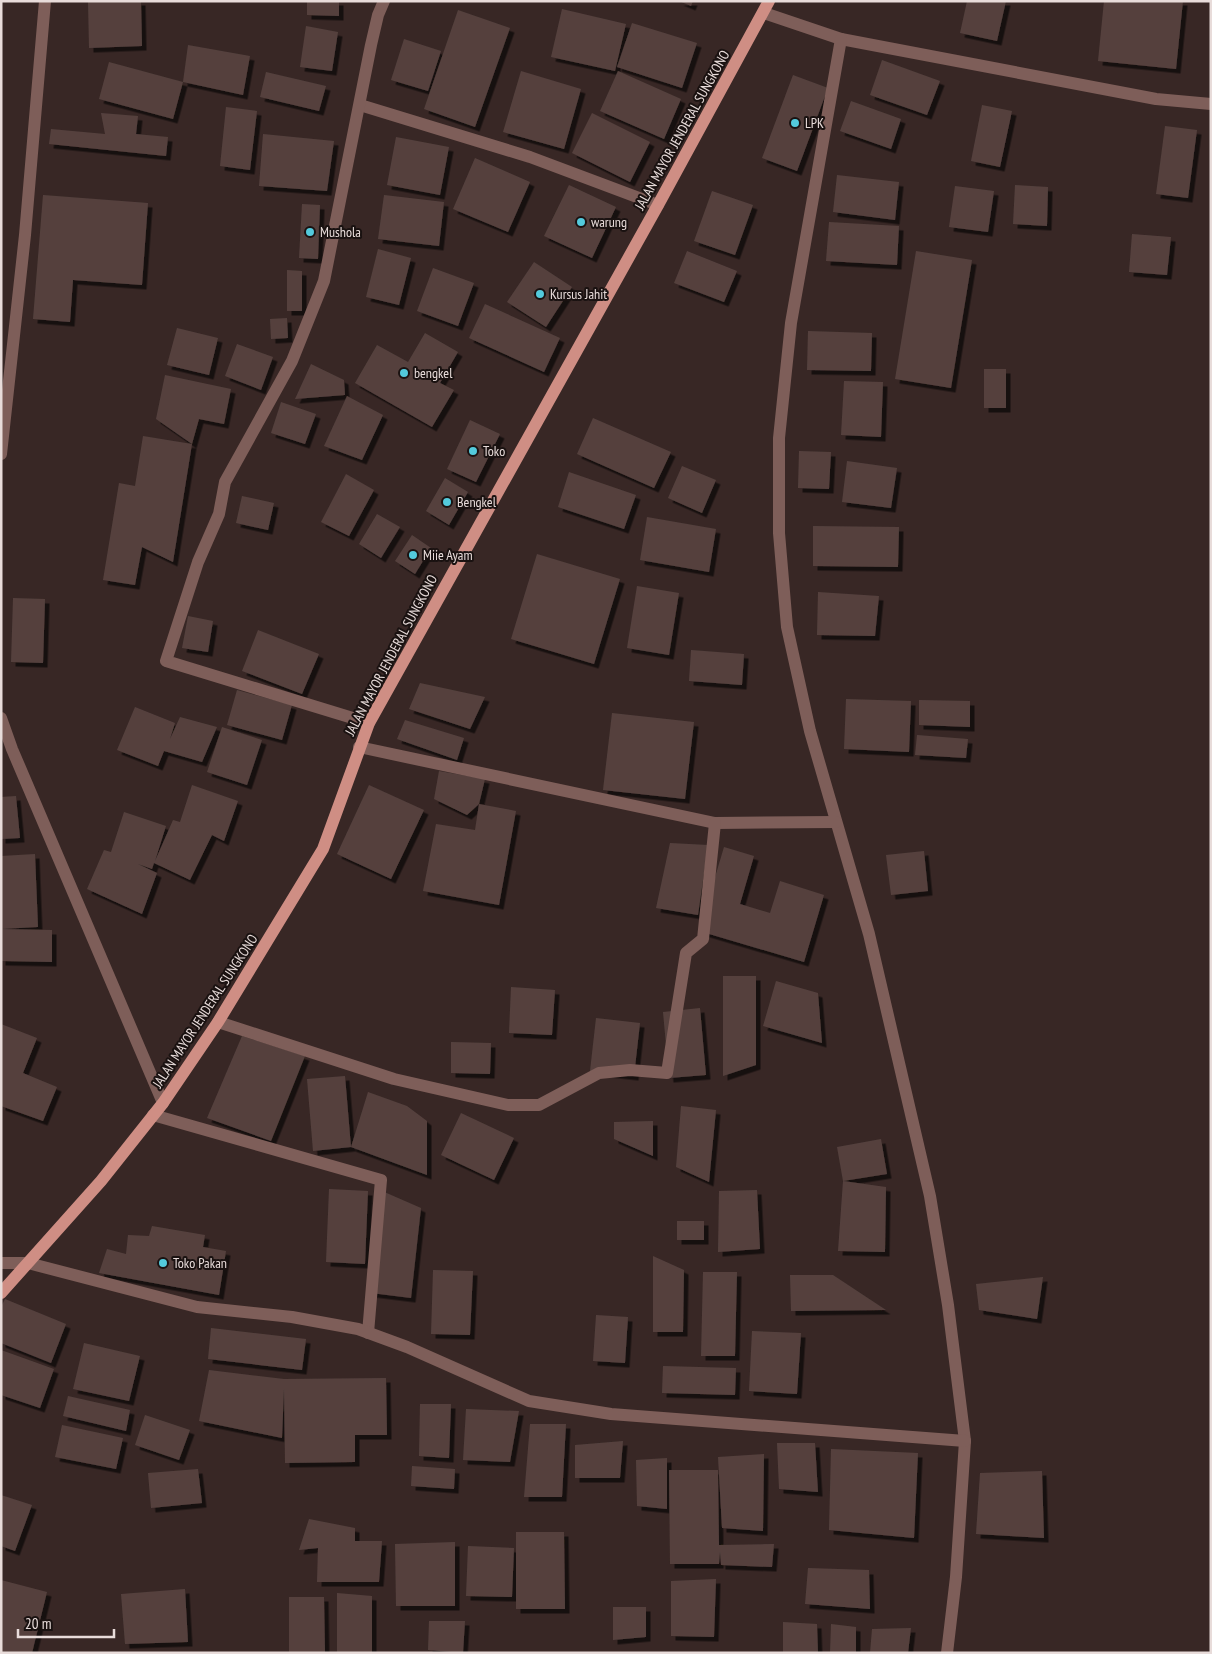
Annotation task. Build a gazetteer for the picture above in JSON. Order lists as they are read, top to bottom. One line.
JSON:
{"streets":{"main road":["JALAN MAYOR JENDERAL SUNGKONO"]},"places":["LPK","warung","Mushola","Kursus Jahit","bengkel","Toko","Bengkel","Miie Ayam","Toko Pakan"],"scale_bar":"20 m"}
